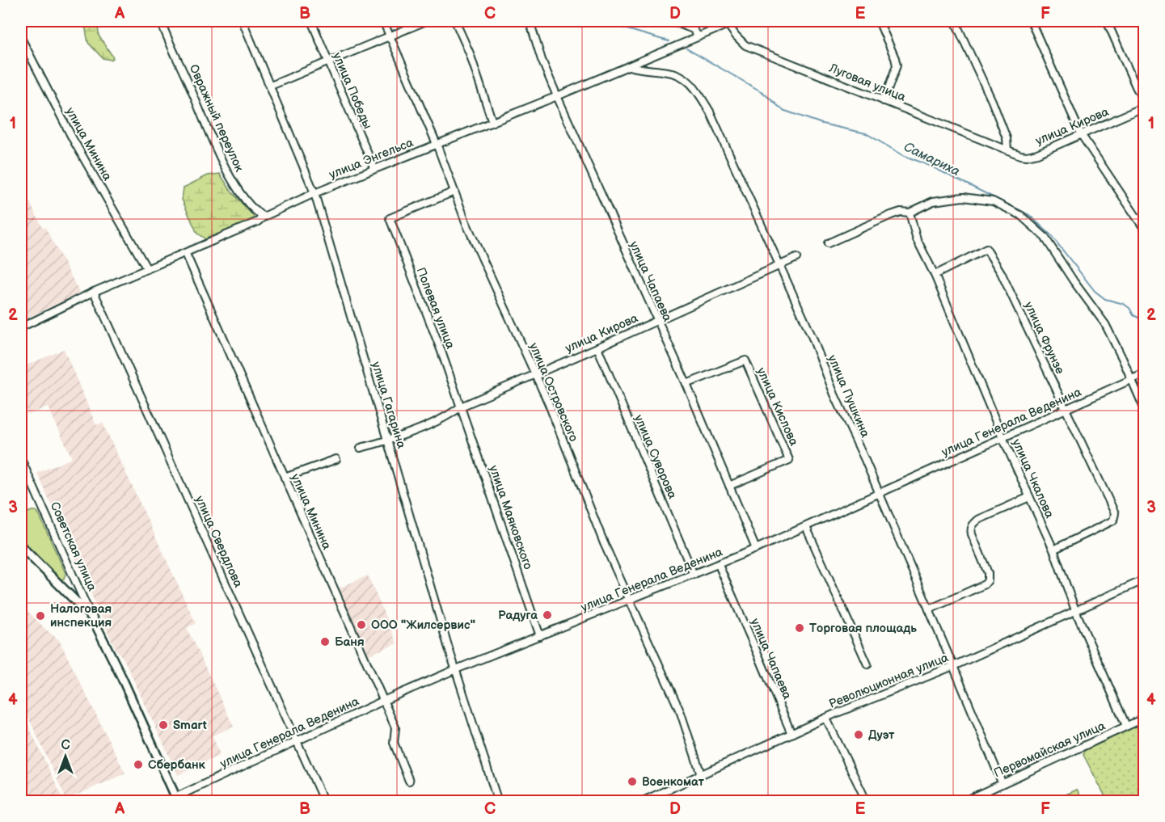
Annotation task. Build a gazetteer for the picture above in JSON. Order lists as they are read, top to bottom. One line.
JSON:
{"streets":{"street":["Луговая улица","улица Победы","Овражный переулок","улица Кирова","улица Минина","улица Энгельса","улица Чапаева","Полевая улица","улица Фрунзе","улица Островского","улица Пушкина","улица Гагарина","улица Кислова","улица Генерала Веденина","улица Суворова","улица Чкалова","улица Маяковского","улица Свердлова","Советская улица","Революционная улица","Первомайская улица"]},"crossings":[["Луговая улица","улица Кирова"],["Луговая улица","улица Энгельса"],["улица Победы","улица Энгельса"],["Овражный переулок","улица Энгельса"],["улица Кирова","улица Чапаева"],["улица Кирова","Полевая улица"],["улица Кирова","улица Островского"],["улица Кирова","улица Пушкина"],["улица Кирова","улица Гагарина"],["улица Кирова","улица Суворова"],["улица Кирова","улица Маяковского"],["улица Минина","улица Энгельса"],["улица Минина","улица Генерала Веденина"],["улица Энгельса","улица Чапаева"],["улица Энгельса","улица Островского"],["улица Энгельса","улица Пушкина"],["улица Энгельса","улица Гагарина"],["улица Энгельса","улица Свердлова"],["улица Чапаева","улица Кислова"],["улица Чапаева","улица Генерала Веденина"],["улица Чапаева","Революционная улица"],["Полевая улица","улица Островского"],["Полевая улица","улица Маяковского"],["улица Фрунзе","улица Генерала Веденина"],["улица Фрунзе","улица Чкалова"],["улица Островского","улица Генерала Веденина"],["улица Островского","Революционная улица"],["улица Пушкина","улица Генерала Веденина"],["улица Пушкина","Революционная улица"],["улица Пушкина","Первомайская улица"],["улица Гагарина","улица Генерала Веденина"],["улица Генерала Веденина","улица Суворова"],["улица Генерала Веденина","улица Чкалова"],["улица Генерала Веденина","улица Маяковского"],["улица Генерала Веденина","улица Свердлова"],["улица Генерала Веденина","Советская улица"],["улица Чкалова","Революционная улица"],["улица Чкалова","Первомайская улица"]],"water":["Самариха"],"places":["Радуга","Налоговая инспекция","ООО \"Жилсервис\"","Торговая площадь","Баня","Smart","Дуэт","Сбербанк","Военкомат"],"north":"top","grid":{"columns":["A","B","C","D","E","F"],"rows":["1","2","3","4"]}}
